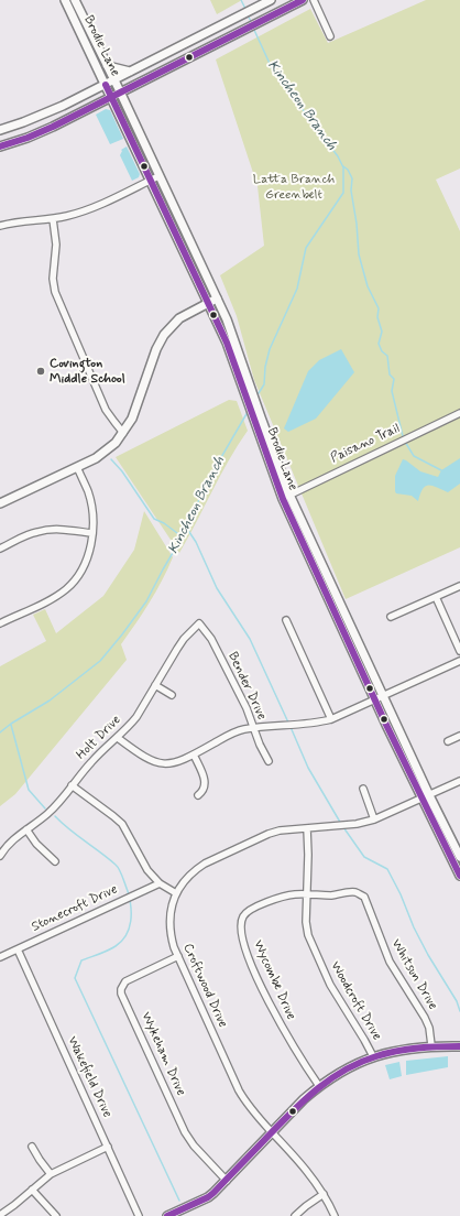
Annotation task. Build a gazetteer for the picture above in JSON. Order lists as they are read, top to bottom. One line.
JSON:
{"streets":{"main road":["Brodie Lane"],"street":["Paisano Trail","Bender Drive","Holt Drive","Stonecroft Drive","Whitsun Drive","Wycombe Drive","Croftwood Drive","Woodcroft Drive","Wykeham Drive","Wakefield Drive"]},"crossings":[["Brodie Lane","Paisano Trail"],["Brodie Lane","Croftwood Drive"],["Bender Drive","Holt Drive"],["Stonecroft Drive","Wakefield Drive"],["Whitsun Drive","Wycombe Drive"],["Whitsun Drive","Woodcroft Drive"],["Wycombe Drive","Woodcroft Drive"],["Croftwood Drive","Woodcroft Drive"],["Croftwood Drive","Wykeham Drive"]],"water":["Kincheon Branch"],"parks":["Latta Branch Greenbelt"],"places":["Covington Middle School"]}
